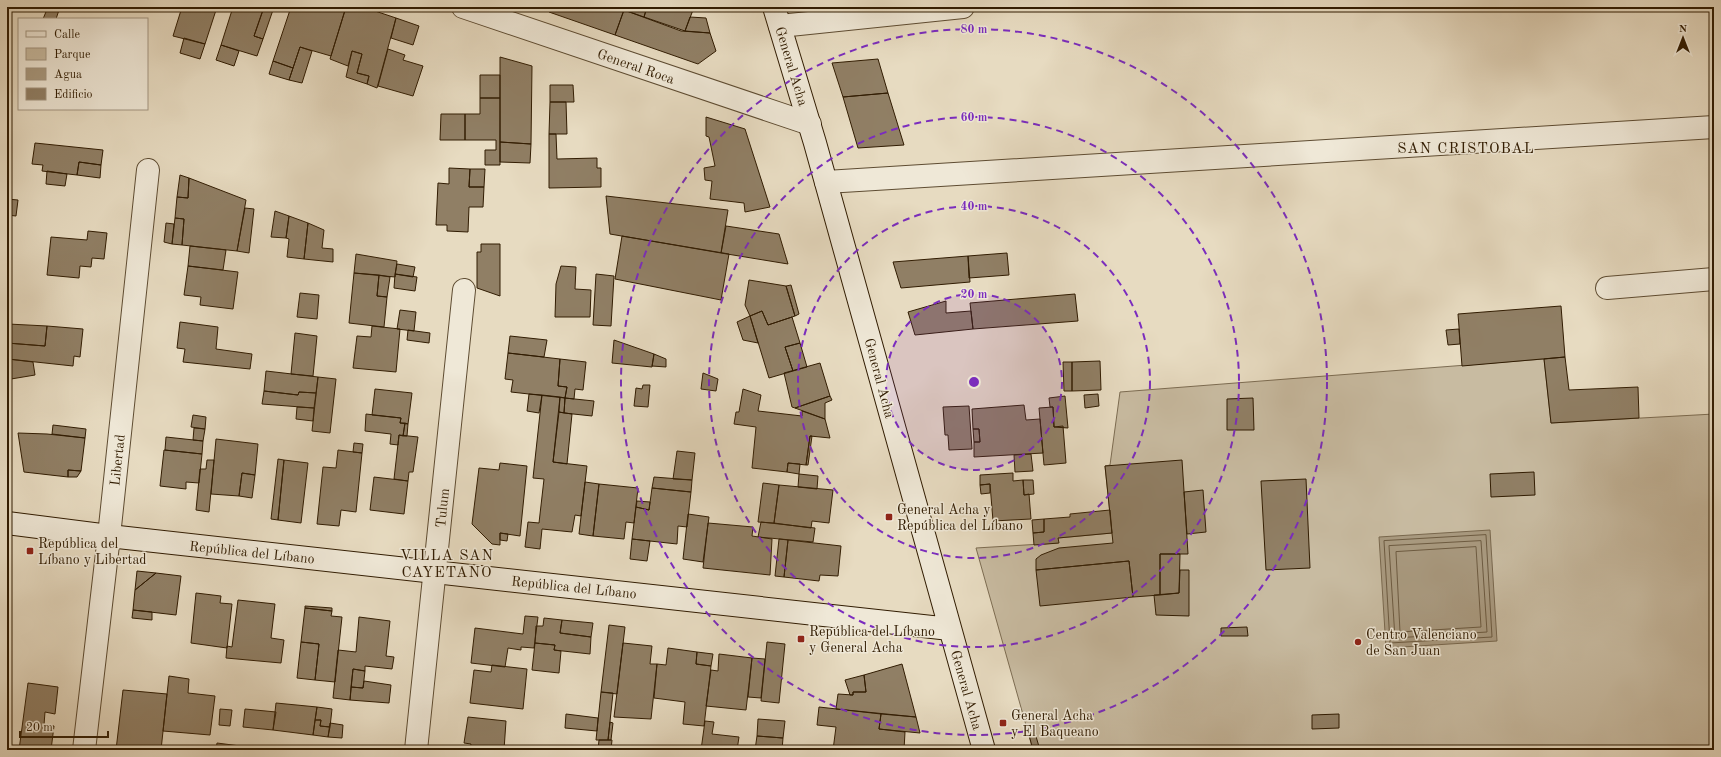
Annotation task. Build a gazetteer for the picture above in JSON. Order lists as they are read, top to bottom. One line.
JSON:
{"streets":{"street":["General Roca","General Acha","Libertad","Tulum","República del Líbano"]},"crossings":[["General Roca","General Acha"],["General Acha","República del Líbano"],["Libertad","República del Líbano"],["Tulum","República del Líbano"]],"districts":["SAN CRISTOBAL","VILLA SAN CAYETANO"],"places":{"transit":["General Acha y República del Líbano","República del Líbano y Libertad","República del Líbano y General Acha","General Acha y El Baqueano"],"other":["Centro Valenciano de San Juan"]},"legend":["Calle","Parque","Agua","Edificio"],"scale_bar":"20 m","north":"top","rings":["80 m","60 m","40 m","20 m"]}
